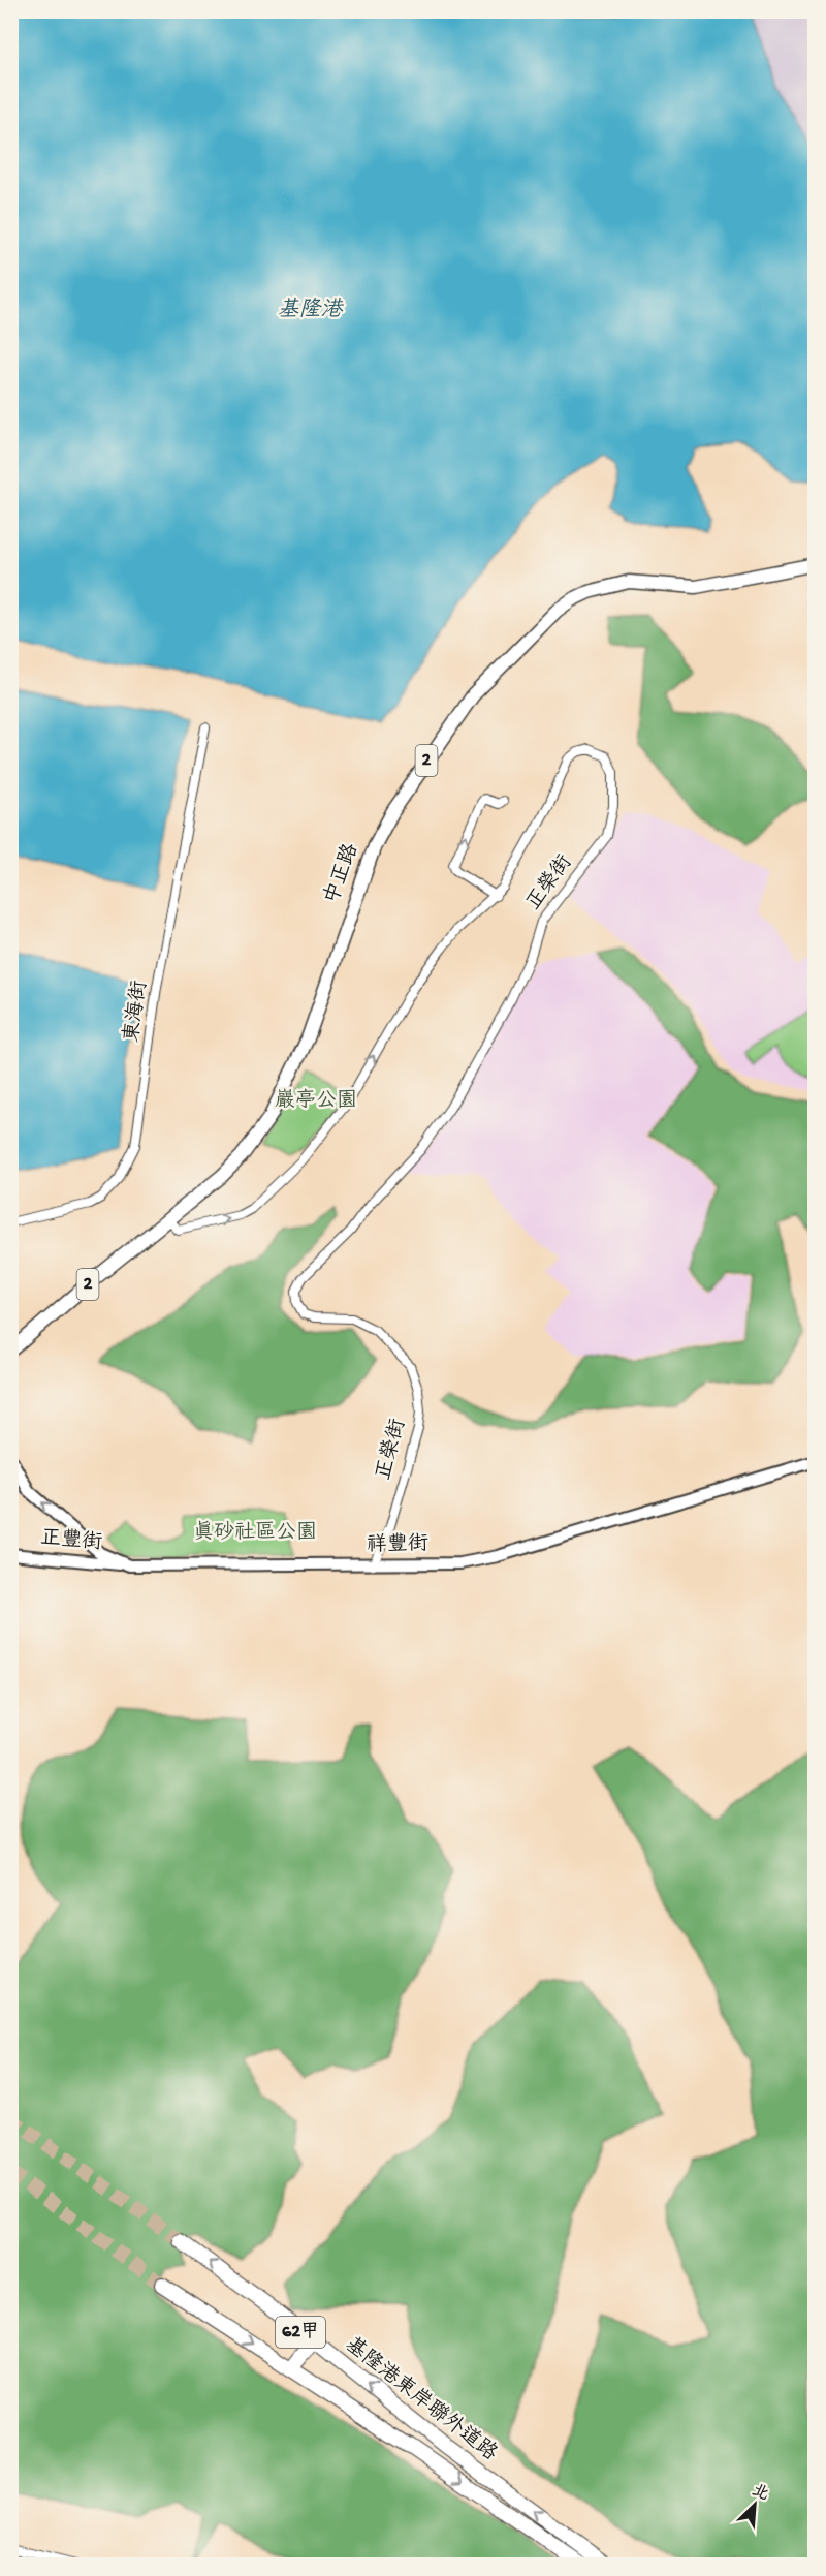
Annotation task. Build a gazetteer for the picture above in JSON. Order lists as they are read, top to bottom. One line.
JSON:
{"streets":{"highway":["62甲","基隆港東岸聯外道路"],"main road":["2","中正路"],"street":["正榮街","東海街","正豐街","祥豐街"]},"crossings":[["中正路","正榮街"],["正榮街","祥豐街"],["正豐街","祥豐街"]],"water":["基隆港"],"parks":["巖亭公園","真砂社區公園"],"north":"top right"}
